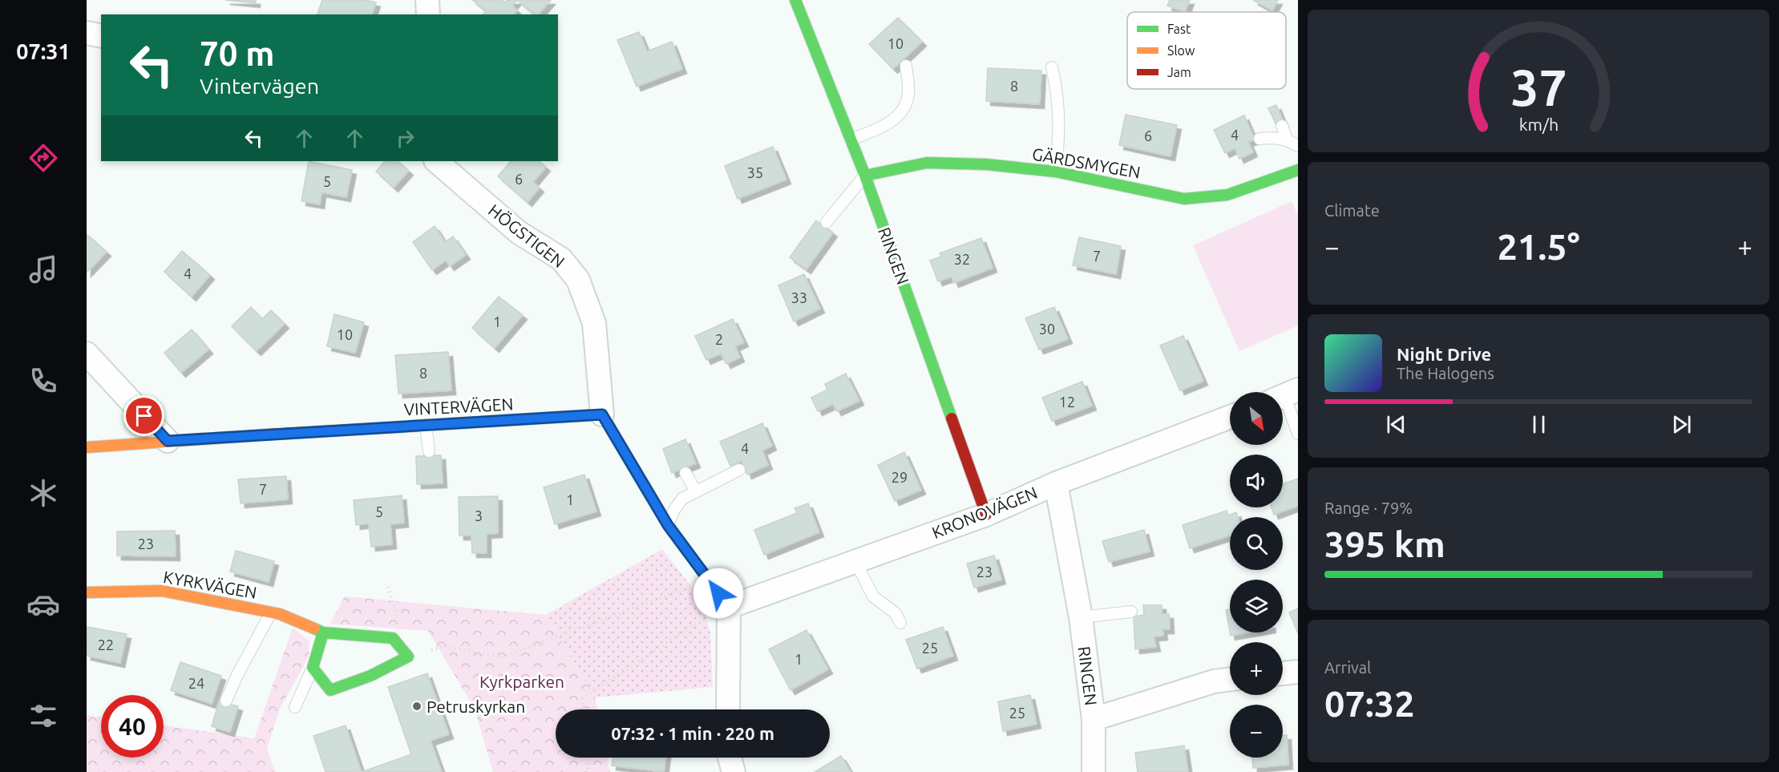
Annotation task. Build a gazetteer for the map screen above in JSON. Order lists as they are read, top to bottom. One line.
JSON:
{"streets":{"street":["GÄRDSMYGEN","HÖGSTIGEN","RINGEN","VINTERVÄGEN","KRONOVÄGEN","KYRKVÄGEN"]},"crossings":[["GÄRDSMYGEN","RINGEN"],["HÖGSTIGEN","VINTERVÄGEN"],["RINGEN","KRONOVÄGEN"]],"parks":["Kyrkparken"],"places":["Petruskyrkan"],"house_numbers":["10","8","4","6","35","6","5","7","32","4","33","1","30","10","2","8","12","4","29","7","1","5","3","23","23","22","25","1","24","25"],"legend":["Fast","Slow","Jam"],"north":"bottom right","page":{"tabs":"07:31","turn":["70 m","Vintervägen"],"tile":["Climate",["Range · 79%","395 km"],["Arrival","07:32"]],"heat":["−","21.5°","+"],"song":["Night Drive","The Halogens"],"map_buttons":["+","−"],"limit":"40","trip":"07:32 · 1 min · 220 m","gauge":["37","km/h"]}}
